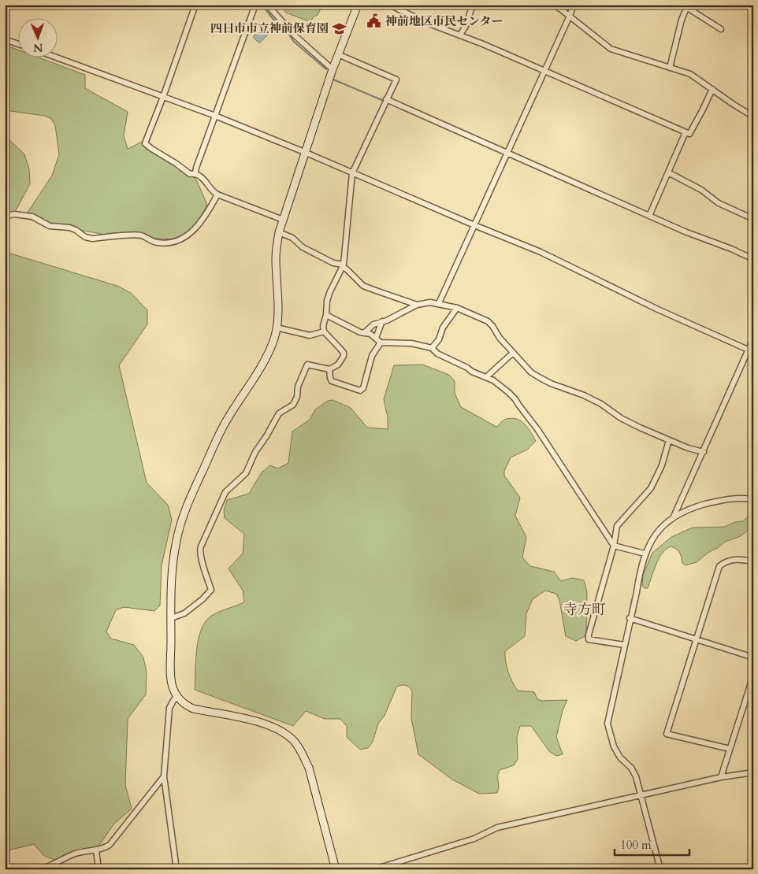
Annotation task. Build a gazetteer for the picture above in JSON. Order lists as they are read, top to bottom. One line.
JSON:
{"districts":["寺方町"],"places":{"public building":["神前地区市民センター"],"school or university":["四日市市立神前保育園"]},"scale_bar":"100 m","north":"bottom"}
